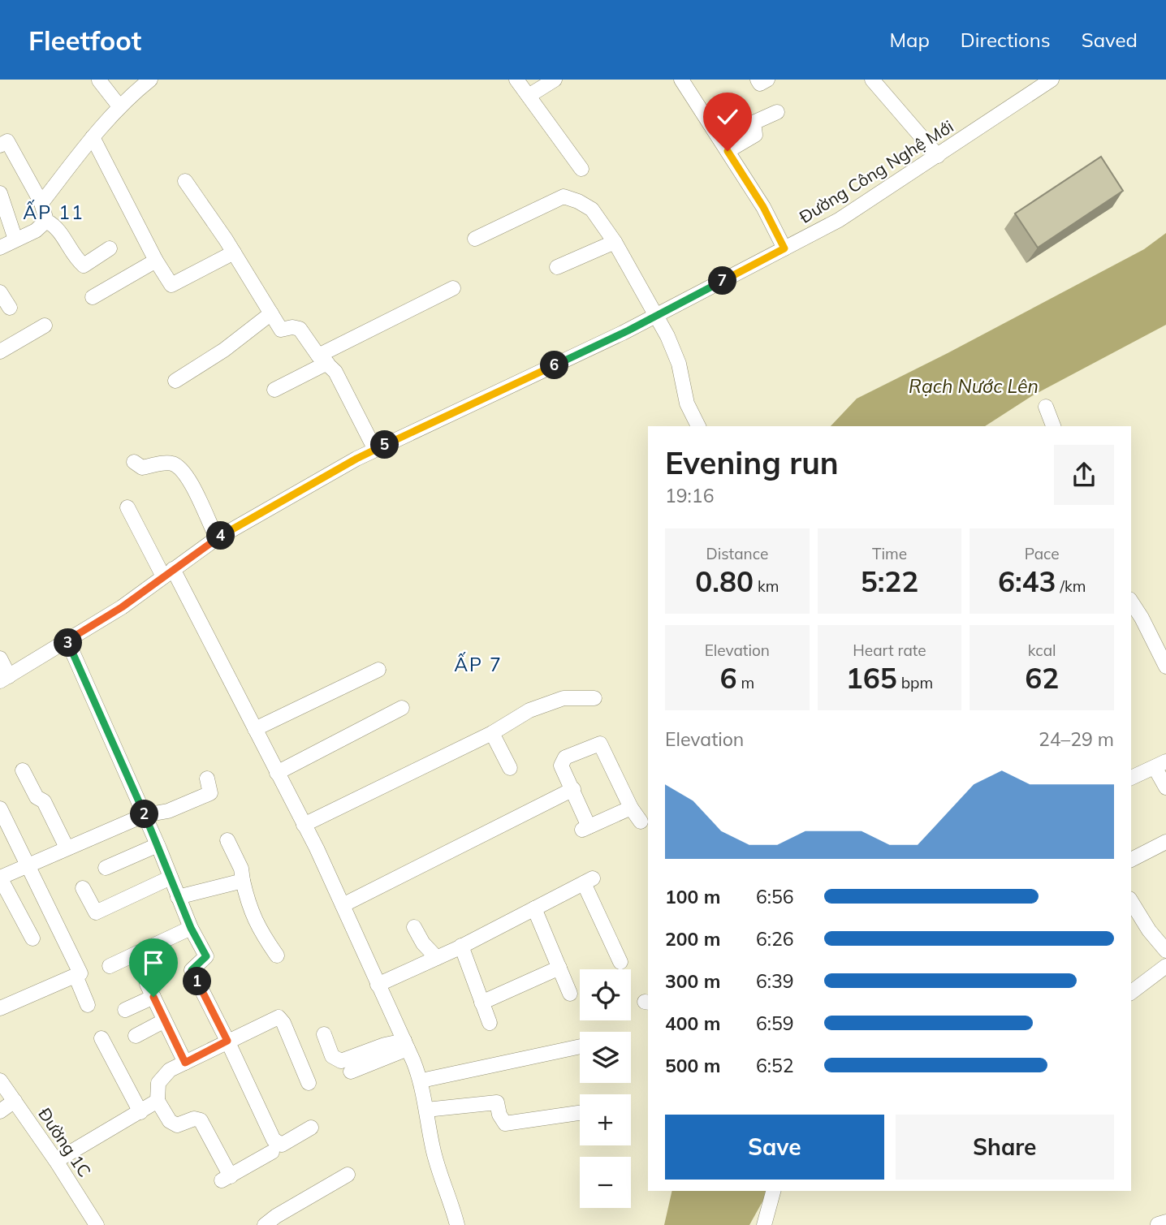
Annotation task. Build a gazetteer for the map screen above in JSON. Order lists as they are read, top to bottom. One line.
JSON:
{"streets":{"street":["Đường Công Nghệ Mới","Đường 1C"]},"districts":["ẤP 11","ẤP 7"],"water":["Rạch Nước Lên"],"page":{"header":"Fleetfoot","nav":["Map","Directions","Saved"],"pins":["7","6","5","4","3","2","1"],"heading":["Evening run","19:16"],"stats":[["Distance","0.80 km"],["Time","5:22"],["Pace","6:43 /km"],["Elevation","6 m"],["Heart rate","165 bpm"],["kcal","62"]],"chart":["Elevation","24–29 m"],"list":[{"name":"100 m","note":"6:56"},{"name":"200 m","note":"6:26"},{"name":"300 m","note":"6:39"},{"name":"400 m","note":"6:59"},{"name":"500 m","note":"6:52"}],"map_buttons":["+","−"],"buttons":["Save","Share"]}}
